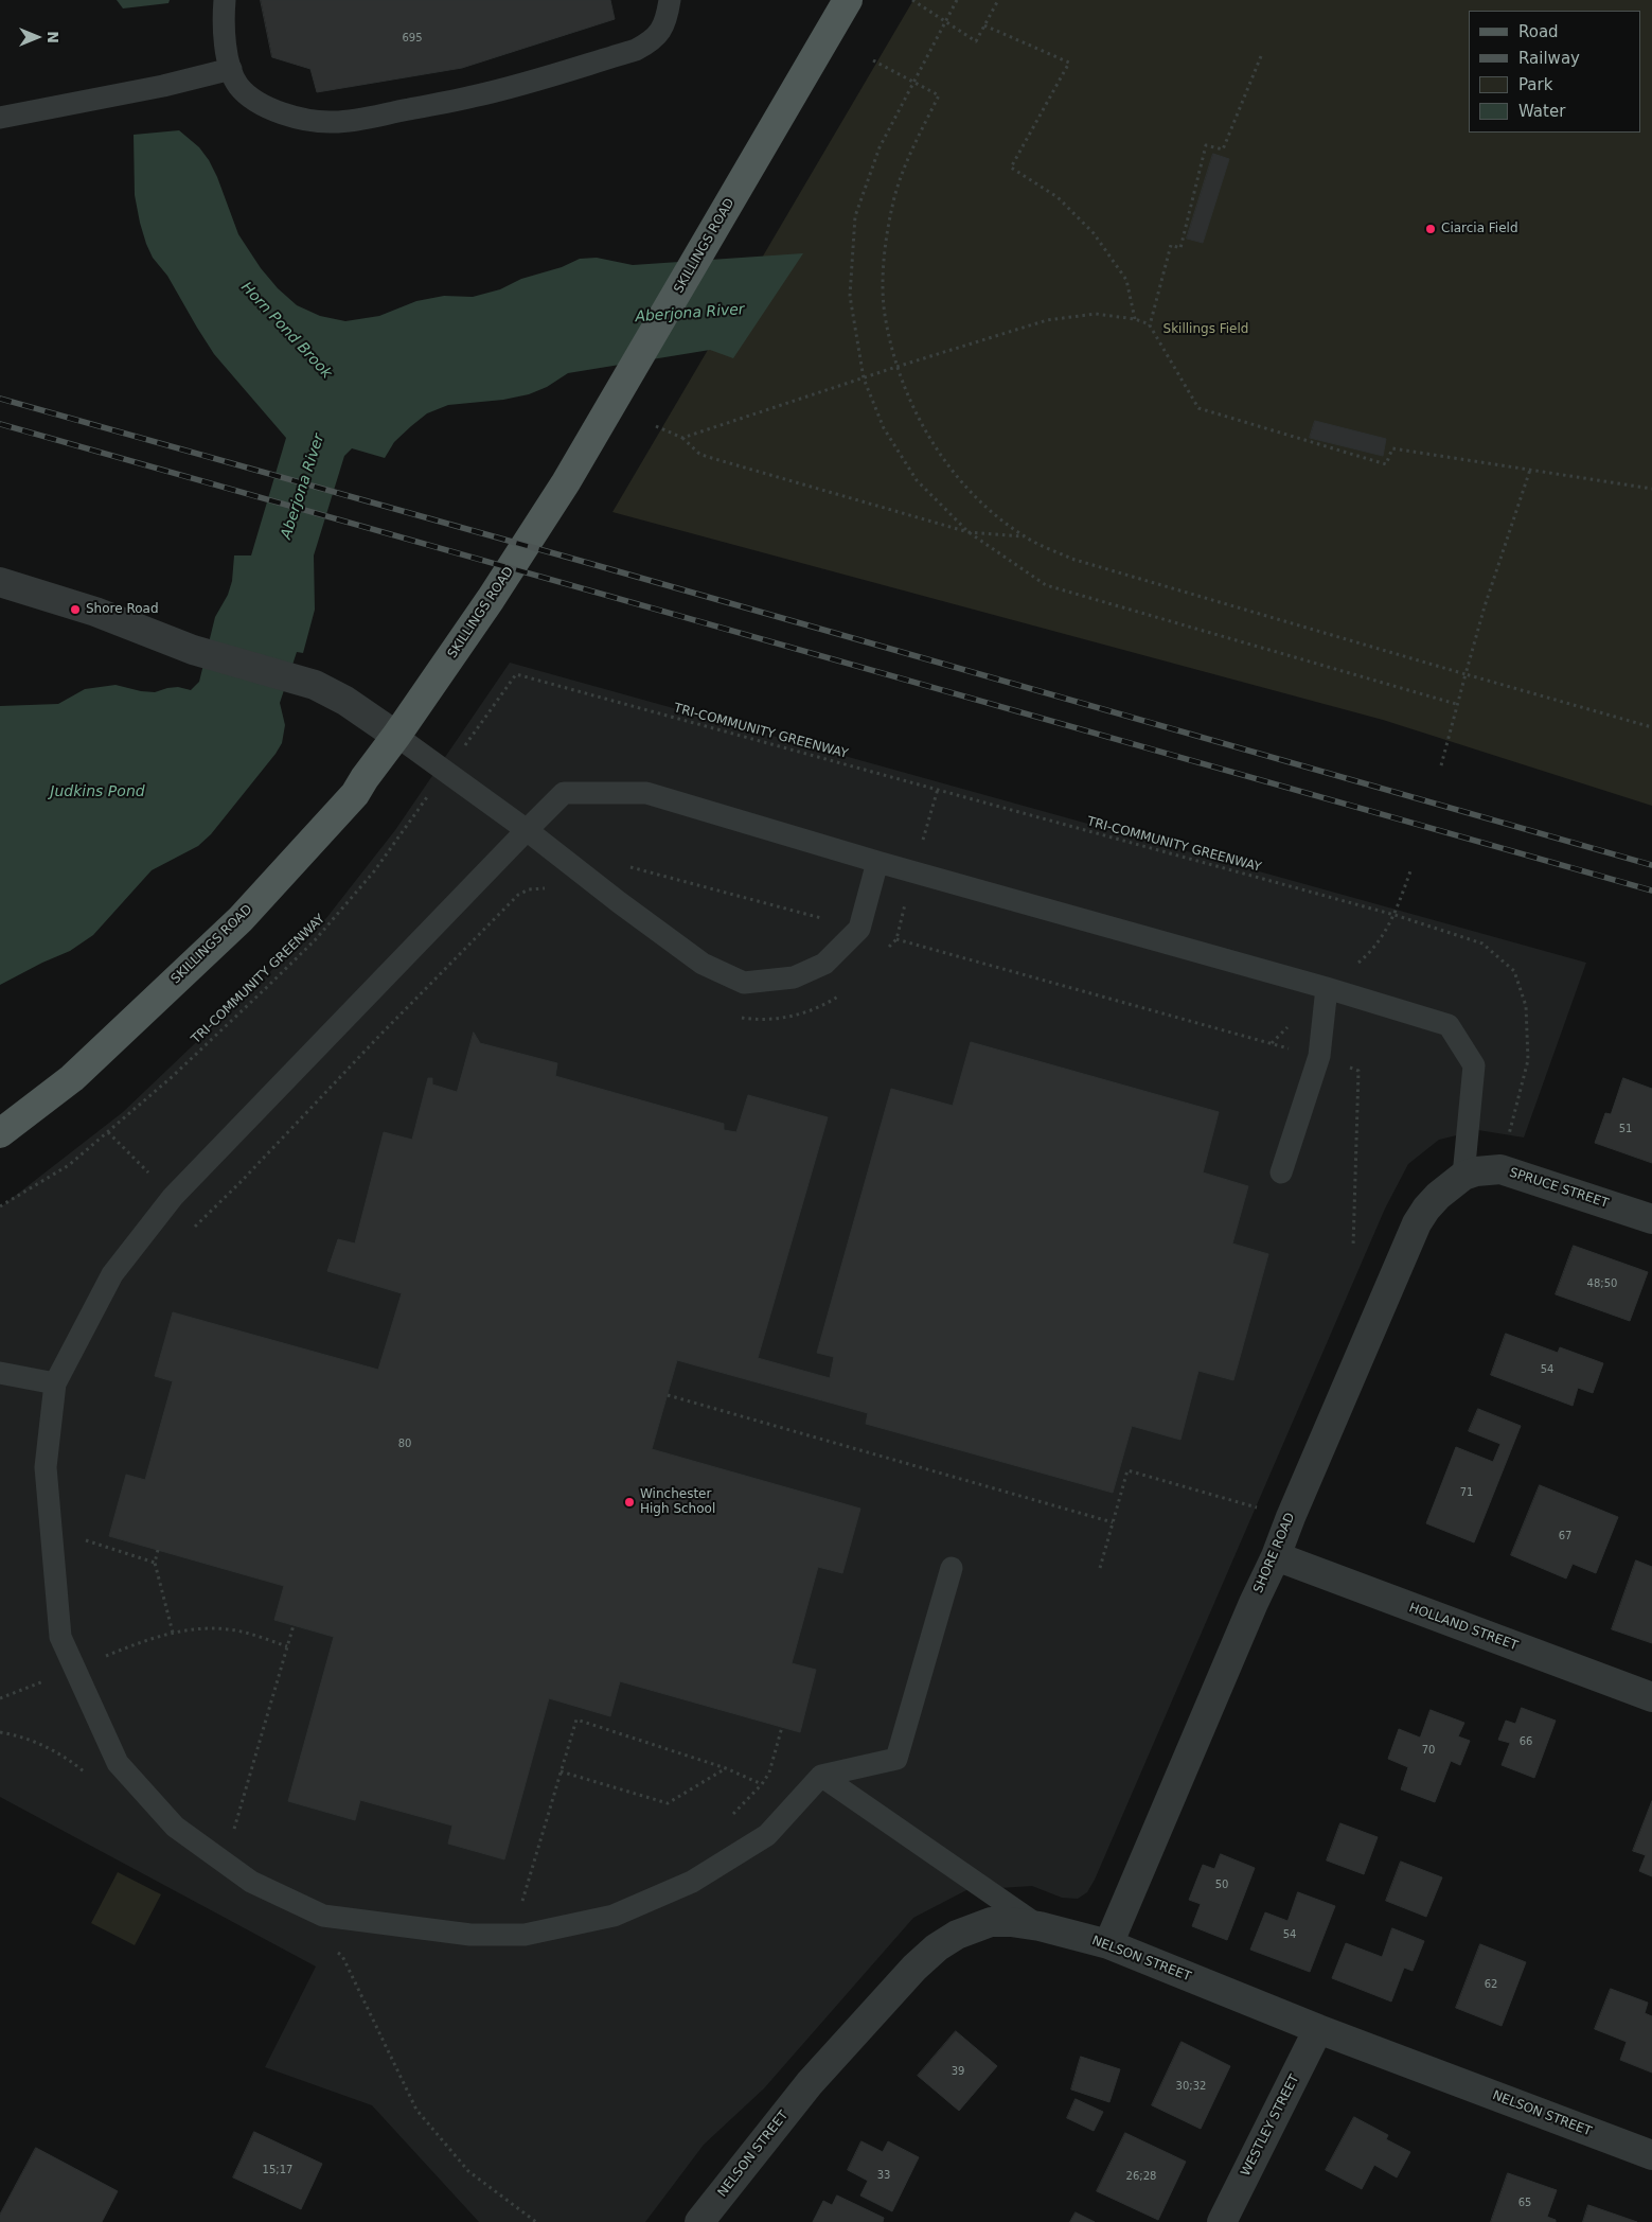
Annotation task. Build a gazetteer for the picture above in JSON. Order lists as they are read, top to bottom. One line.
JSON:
{"streets":{"main road":["SKILLINGS ROAD"],"street":["SPRUCE STREET","SHORE ROAD","HOLLAND STREET","NELSON STREET","WESTLEY STREET"],"path":["TRI-COMMUNITY GREENWAY"]},"crossings":[["TRI-COMMUNITY GREENWAY","SPRUCE STREET"],["SPRUCE STREET","SHORE ROAD"],["SHORE ROAD","HOLLAND STREET"],["SHORE ROAD","NELSON STREET"],["NELSON STREET","WESTLEY STREET"]],"water":["Aberjona River","Horn Pond Brook","Judkins Pond"],"parks":["Skillings Field"],"places":["Ciarcia Field","Shore Road","Winchester High School"],"house_numbers":["695","51","48;50","54","80","71","67","66","70","50","54","62","39","30;32","15;17","33","26;28","65"],"legend":["Road","Railway","Park","Water"],"north":"right"}
